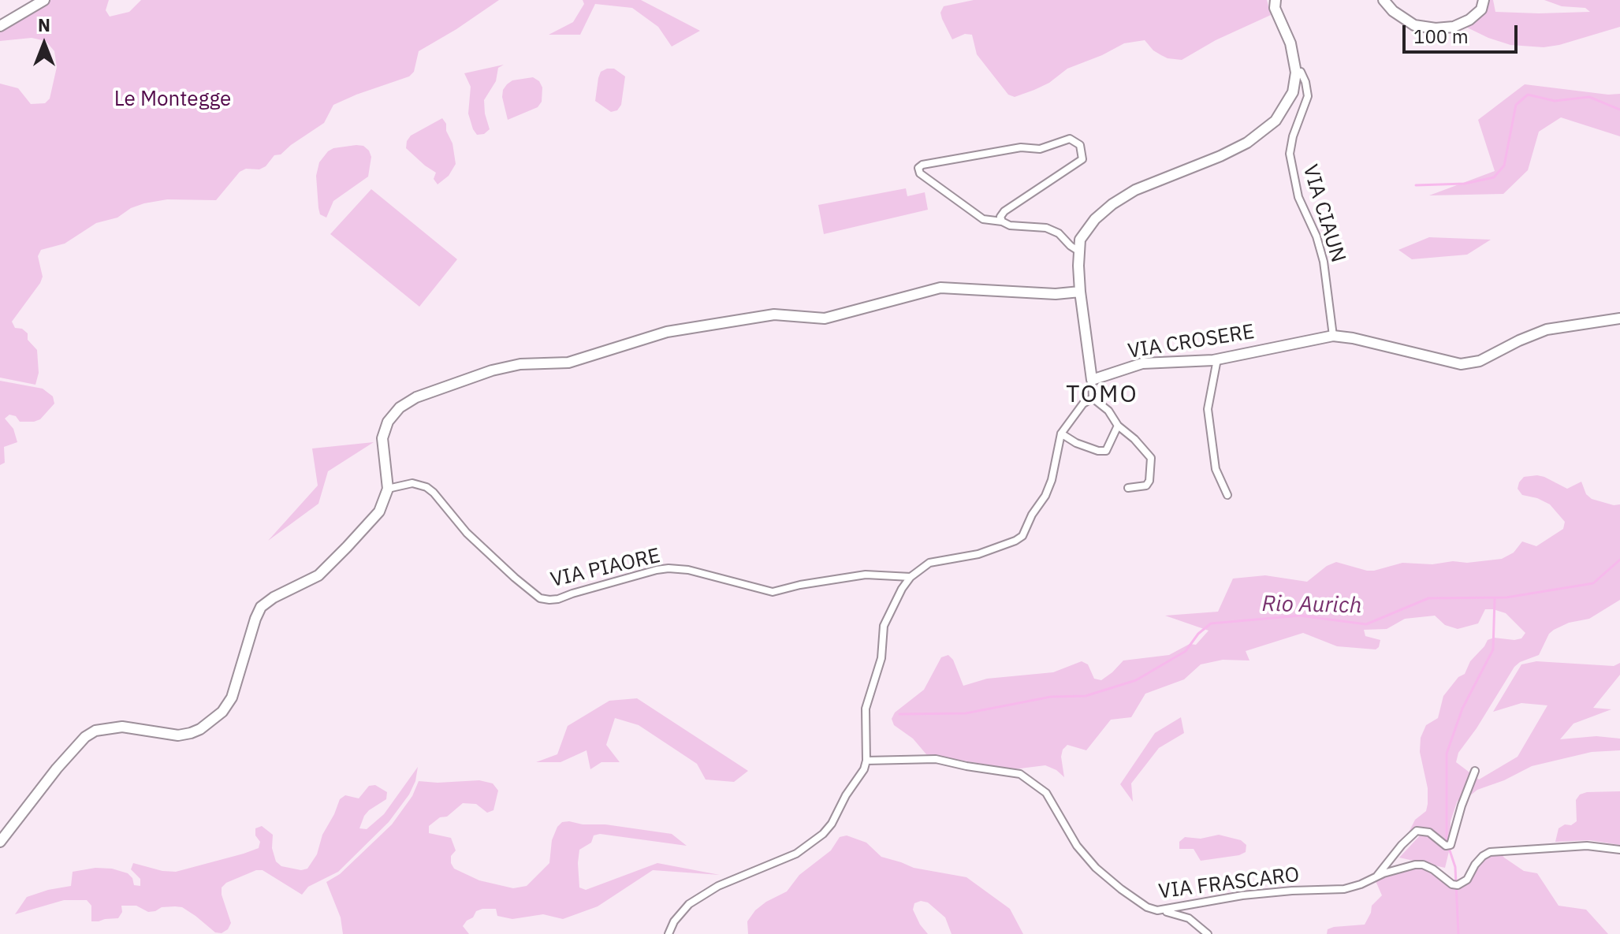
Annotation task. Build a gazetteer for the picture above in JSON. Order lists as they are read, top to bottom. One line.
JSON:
{"streets":{"street":["VIA CIAUN","VIA CROSERE","VIA PIAORE","VIA FRASCARO"]},"crossings":[["VIA CIAUN","VIA CROSERE"]],"districts":["TOMO"],"water":["Rio Aurich"],"parks":["Le Montegge"],"scale_bar":"100 m","north":"top"}
